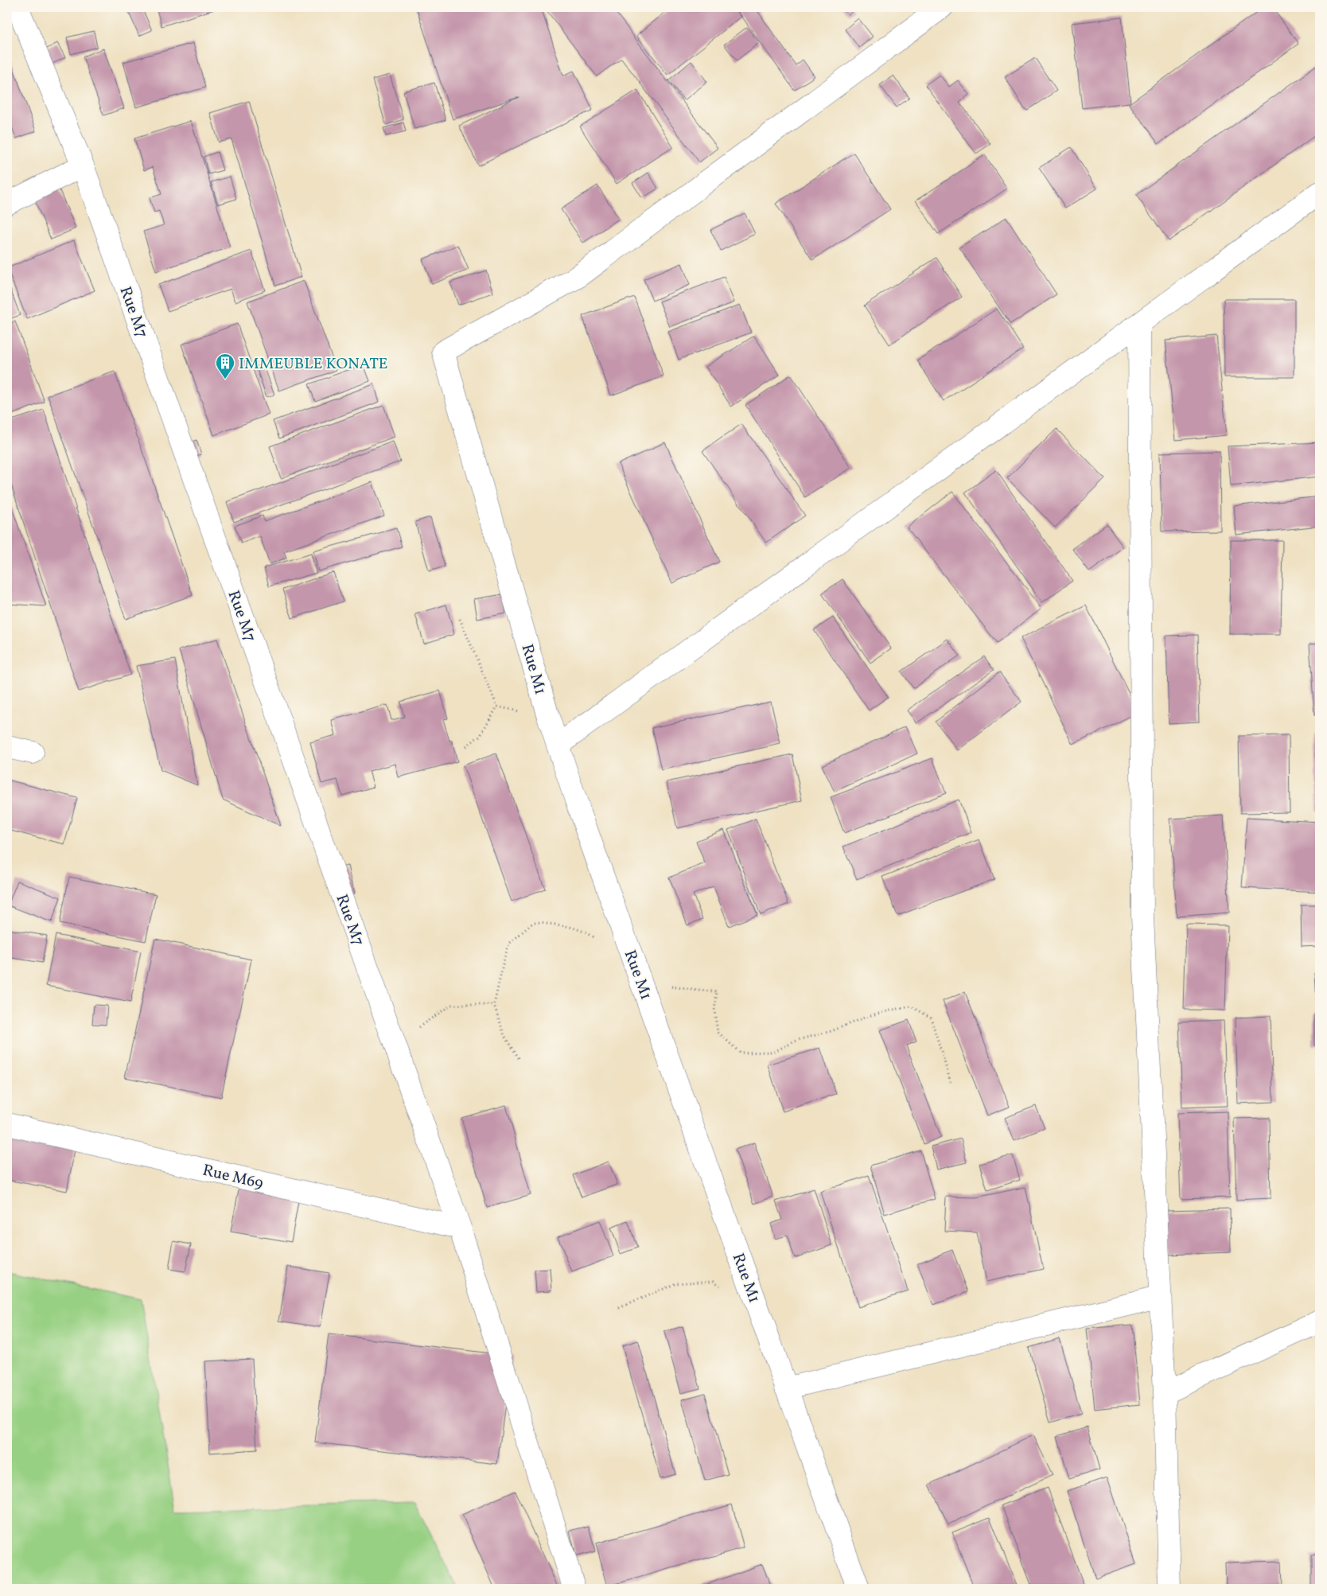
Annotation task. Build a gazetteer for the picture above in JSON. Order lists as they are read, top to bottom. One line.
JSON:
{"streets":{"street":["Rue M7","Rue M1","Rue M69"]},"crossings":[["Rue M7","Rue M69"]],"places":{"building":["IMMEUBLE KONATE"]}}
